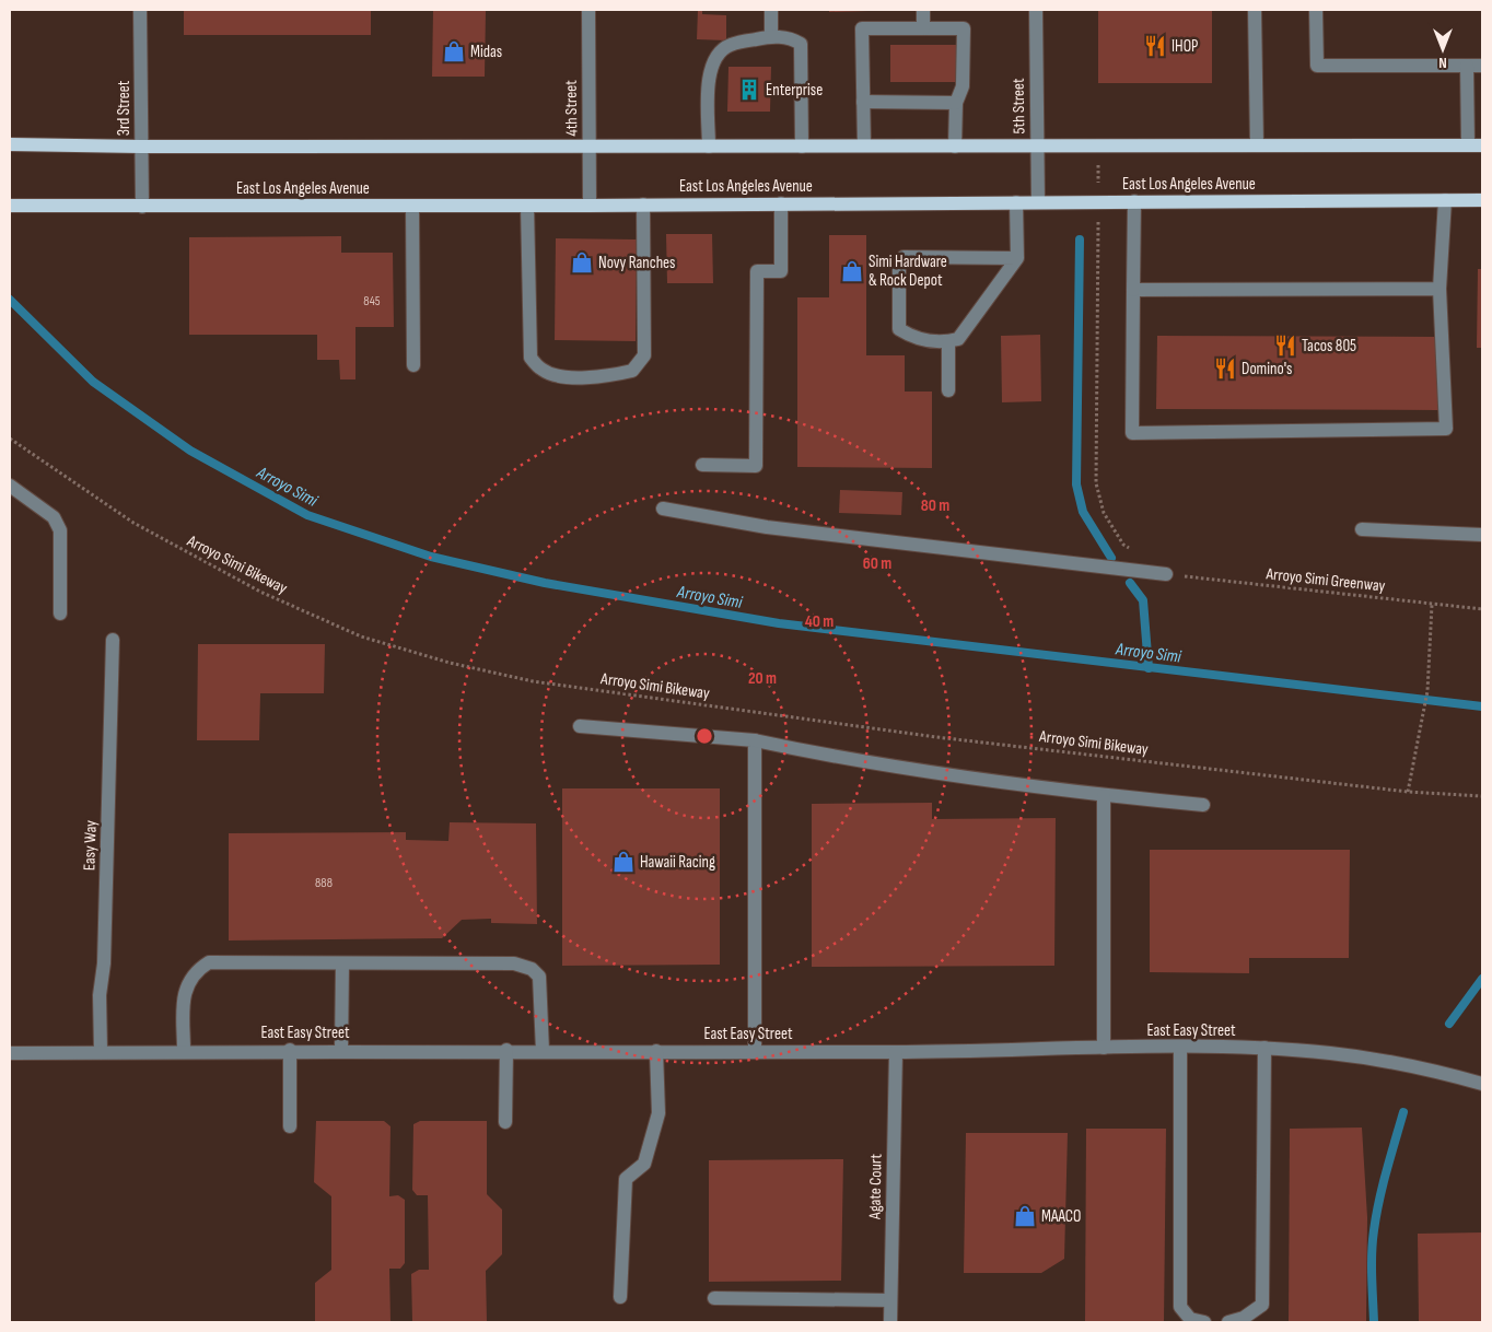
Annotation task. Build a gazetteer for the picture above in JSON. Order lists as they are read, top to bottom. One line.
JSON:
{"streets":{"main road":["East Los Angeles Avenue"],"street":["5th Street","3rd Street","4th Street","Easy Way","East Easy Street","Agate Court"],"path":["Arroyo Simi Bikeway","Arroyo Simi Greenway"]},"crossings":[["5th Street","East Los Angeles Avenue"],["3rd Street","East Los Angeles Avenue"],["4th Street","East Los Angeles Avenue"],["Easy Way","East Easy Street"],["East Easy Street","Agate Court"]],"water":["Arroyo Simi"],"places":{"restaurant":["IHOP","Tacos 805","Domino's"],"shop":["Midas","Novy Ranches","Simi Hardware & Rock Depot","Hawaii Racing","MAACO"],"building":["Enterprise"]},"house_numbers":["845","888"],"north":"bottom","rings":["80 m","60 m","40 m","20 m"]}
